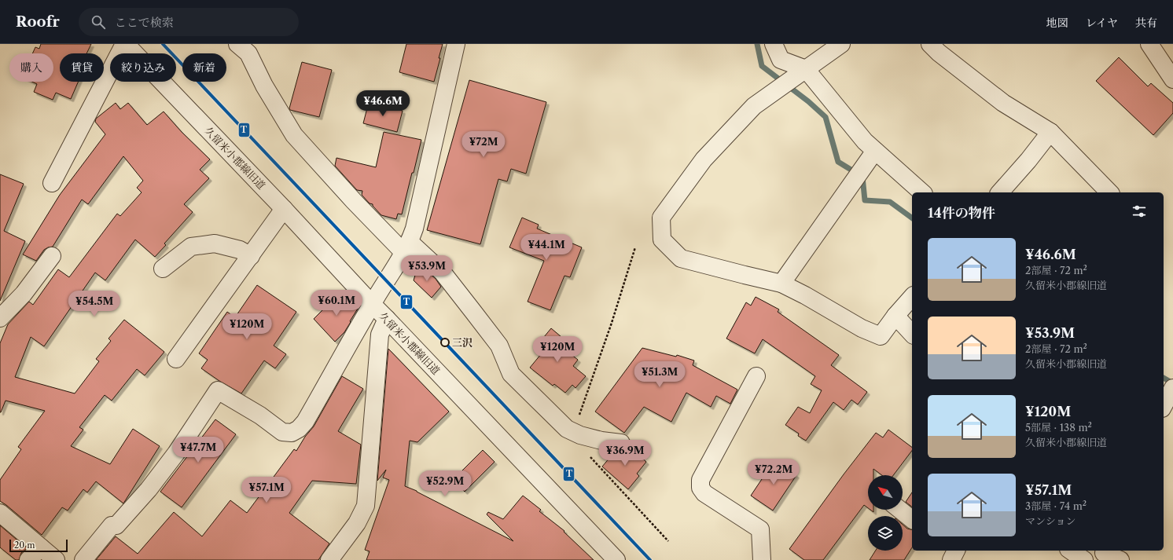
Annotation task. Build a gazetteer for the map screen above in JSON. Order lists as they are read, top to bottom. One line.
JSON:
{"streets":{"street":["久留米小郡線旧道"]},"places":["三沢"],"lines":["transit line T"],"scale_bar":"20 m","north":"top left","page":{"header":"Roofr","search":"ここで検索","nav":["地図","レイヤ","共有"],"chip":["購入","賃貸","絞り込み","新着"],"price":["¥46.6M","¥72M","¥44.1M","¥53.9M","¥60.1M","¥54.5M","¥120M","¥120M","¥51.3M","¥47.7M","¥36.9M","¥72.2M","¥52.9M","¥57.1M"],"heading":"14件の物件","list":[{"name":"¥46.6M","note":"2部屋 · 72 m² · 久留米小郡線旧道"},{"name":"¥53.9M","note":"2部屋 · 72 m² · 久留米小郡線旧道"},{"name":"¥120M","note":"5部屋 · 138 m² · 久留米小郡線旧道"},{"name":"¥57.1M","note":"3部屋 · 74 m² · マンション"}],"scale":"20 m"}}
